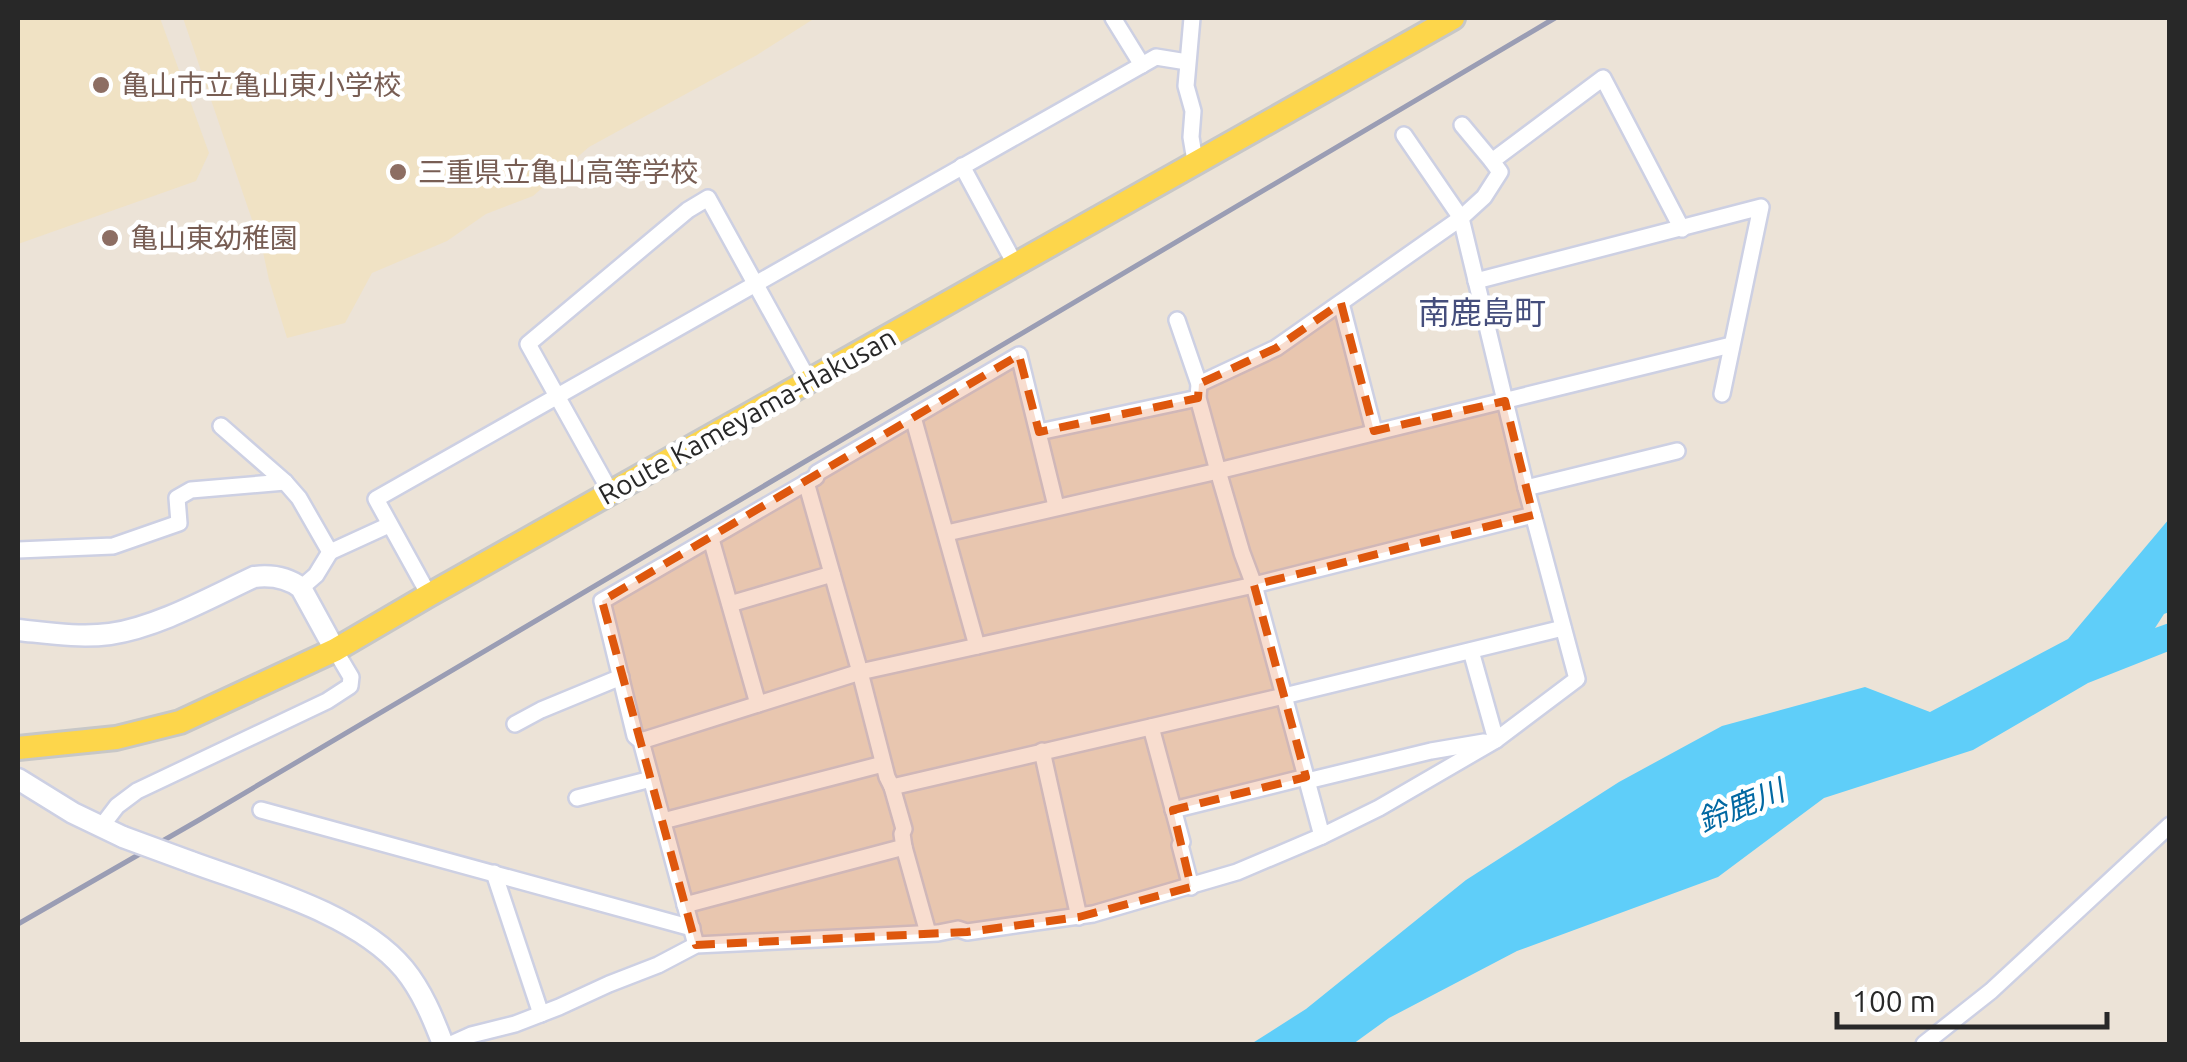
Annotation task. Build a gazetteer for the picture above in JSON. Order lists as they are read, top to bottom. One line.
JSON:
{"streets":{"main road":["Route Kameyama-Hakusan"]},"districts":["南鹿島町"],"water":["鈴鹿川"],"places":["亀山市立亀山東小学校","三重県立亀山高等学校","亀山東幼稚園"],"scale_bar":"100 m"}
